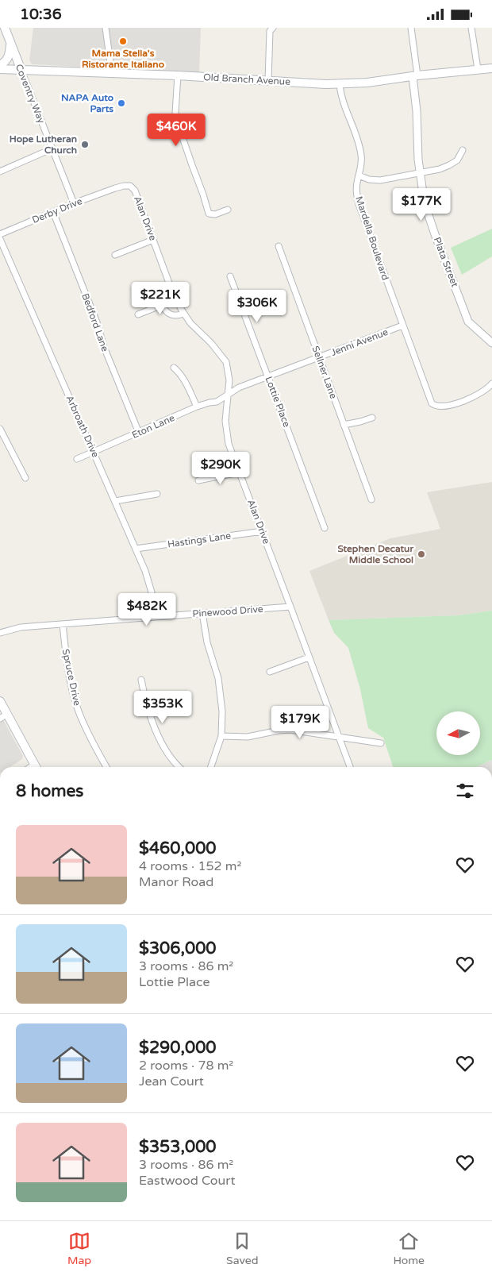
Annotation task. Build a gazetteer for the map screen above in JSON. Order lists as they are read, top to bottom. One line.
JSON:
{"streets":{"main road":["Old Branch Avenue","Coventry Way"],"street":["Derby Drive","Alan Drive","Mardella Boulevard","Plata Street","Bedford Lane","Jenni Avenue","Sellner Lane","Lottie Place","Arbroath Drive","Eton Lane","Hastings Lane","Pinewood Drive","Spruce Drive"]},"crossings":[["Old Branch Avenue","Coventry Way"],["Old Branch Avenue","Mardella Boulevard"],["Old Branch Avenue","Plata Street"],["Coventry Way","Derby Drive"],["Derby Drive","Alan Drive"],["Derby Drive","Bedford Lane"],["Alan Drive","Jenni Avenue"],["Alan Drive","Eton Lane"],["Alan Drive","Hastings Lane"],["Alan Drive","Pinewood Drive"],["Mardella Boulevard","Jenni Avenue"],["Bedford Lane","Eton Lane"],["Jenni Avenue","Sellner Lane"],["Jenni Avenue","Lottie Place"],["Jenni Avenue","Eton Lane"],["Arbroath Drive","Eton Lane"],["Arbroath Drive","Hastings Lane"],["Arbroath Drive","Pinewood Drive"],["Pinewood Drive","Spruce Drive"]],"places":["Mama Stella's Ristorante Italiano","NAPA Auto Parts","Hope Lutheran Church","Stephen Decatur Middle School"],"north":"left","page":{"status":"10:36","price":["$460K","$177K","$221K","$306K","$290K","$482K","$353K","$179K"],"heading":"8 homes","list":[{"name":"$460,000","note":"4 rooms · 152 m² · Manor Road"},{"name":"$306,000","note":"3 rooms · 86 m² · Lottie Place"},{"name":"$290,000","note":"2 rooms · 78 m² · Jean Court"},{"name":"$353,000","note":"3 rooms · 86 m² · Eastwood Court"}],"tabs":["Map","Saved","Home"]}}
